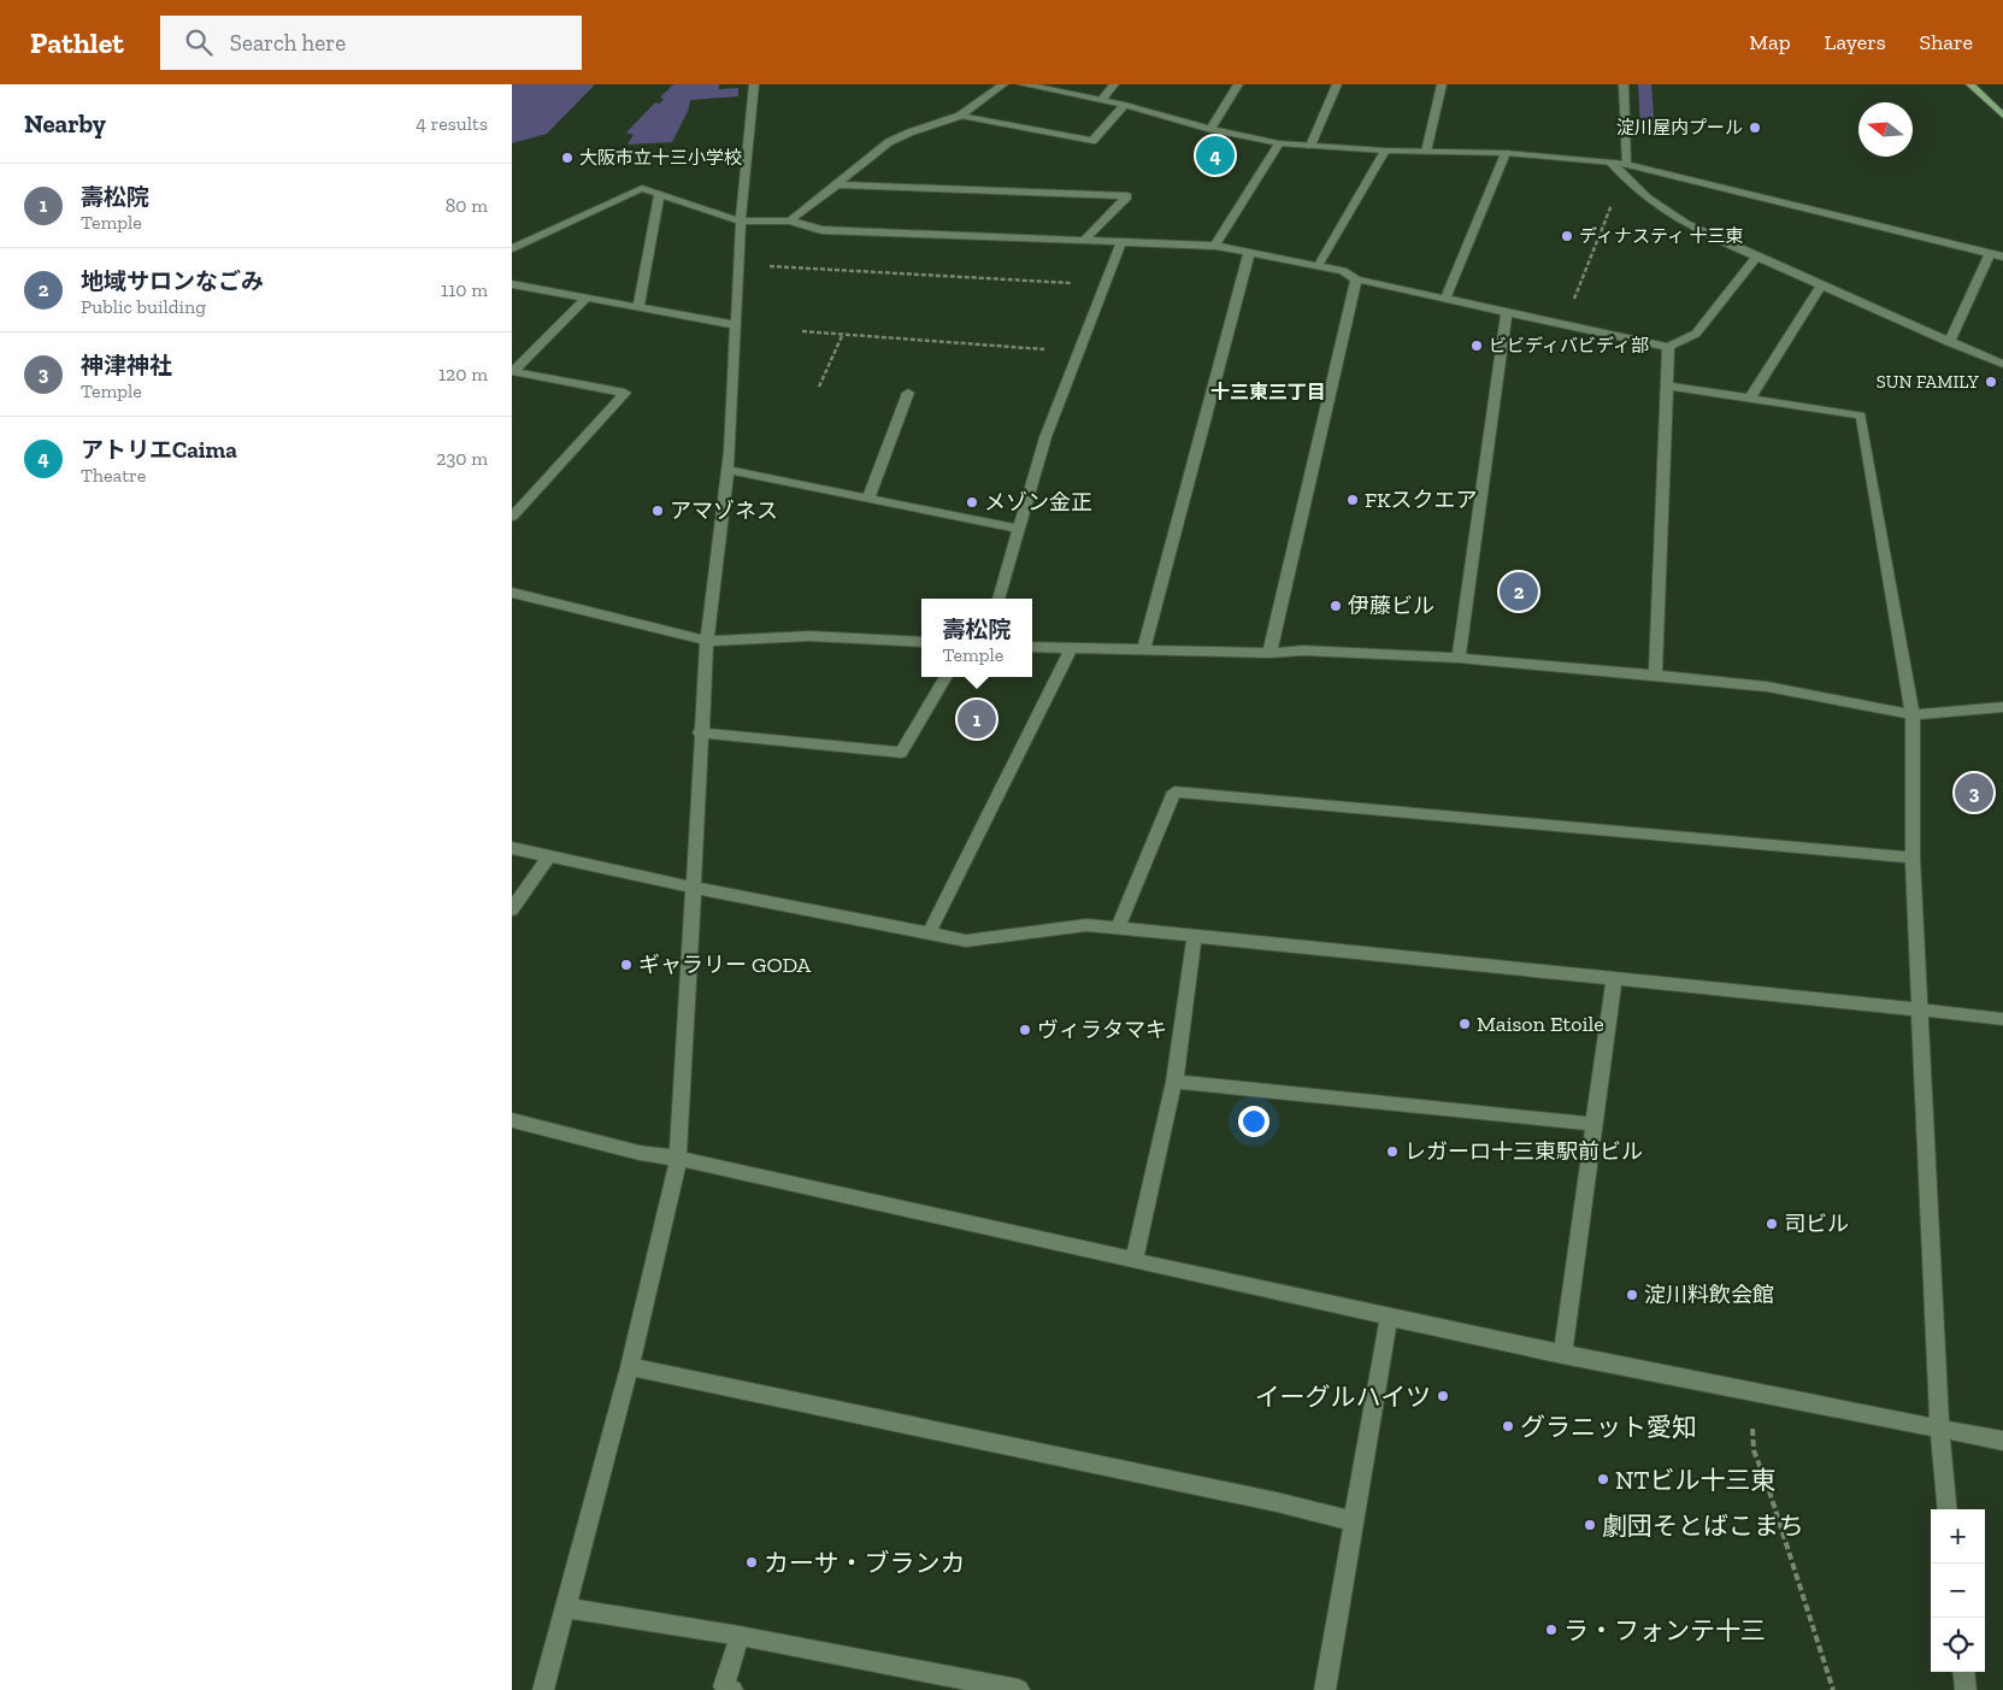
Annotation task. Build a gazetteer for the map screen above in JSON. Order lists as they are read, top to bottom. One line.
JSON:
{"districts":["十三東三丁目"],"places":["淀川屋内プール","大阪市立十三小学校","ディナスティ 十三東","ビビディバビディ部","SUN FAMILY","FKスクエア","メゾン金正","アマゾネス","伊藤ビル","ギャラリー GODA","Maison Etoile","ヴィラタマキ","レガーロ十三東駅前ビル","司ビル","淀川料飲会館","イーグルハイツ","グラニット愛知","NTビル十三東","劇団そとばこまち","カーサ・ブランカ","ラ・フォンテ十三"],"north":"left","page":{"header":"Pathlet","search":"Search here","nav":["Map","Layers","Share"],"heading":["Nearby","4 results"],"pins":["4","2","1","3"],"list":[{"mark":"1","name":"壽松院","note":"Temple","value":"80 m"},{"mark":"2","name":"地域サロンなごみ","note":"Public building","value":"110 m"},{"mark":"3","name":"神津神社","note":"Temple","value":"120 m"},{"mark":"4","name":"アトリエCaima","note":"Theatre","value":"230 m"}],"popup":["壽松院","Temple"],"map_buttons":["+","−"]}}
